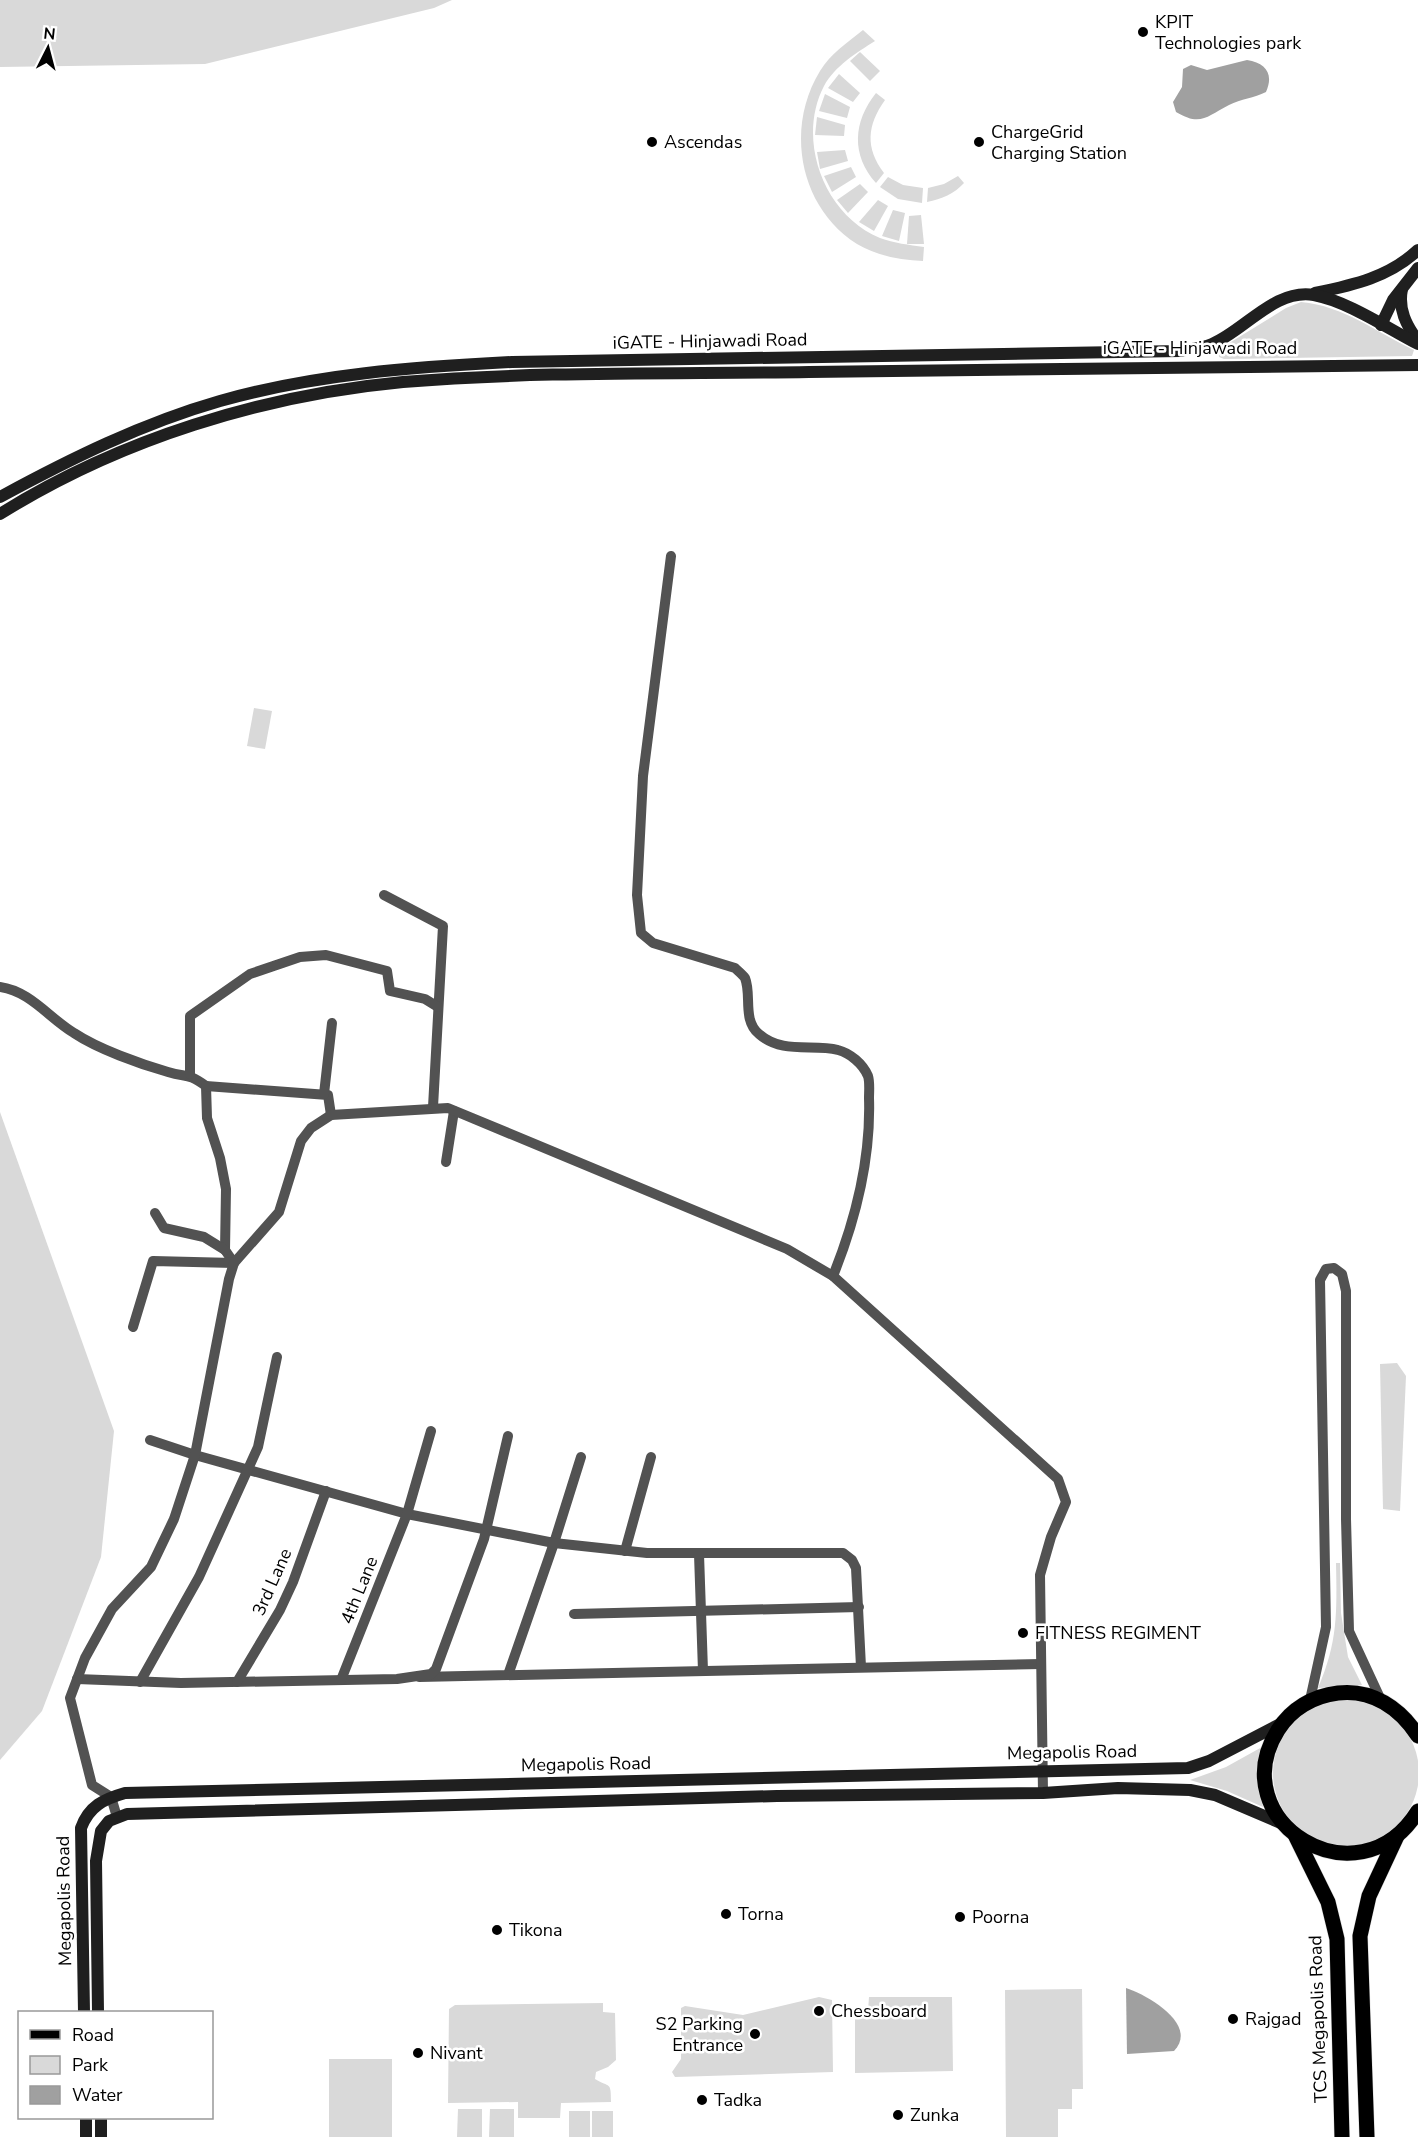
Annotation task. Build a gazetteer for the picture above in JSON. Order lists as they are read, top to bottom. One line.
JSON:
{"streets":{"main road":["TCS Megapolis Road"],"street":["iGATE - Hinjawadi Road","3rd Lane","4th Lane","Megapolis Road"]},"places":["KPIT Technologies park","Ascendas","ChargeGrid Charging Station","FITNESS REGIMENT","Torna","Poorna","Tikona","Chessboard","Rajgad","S2 Parking Entrance","Nivant","Tadka","Zunka"],"legend":["Road","Park","Water"],"north":"top"}
